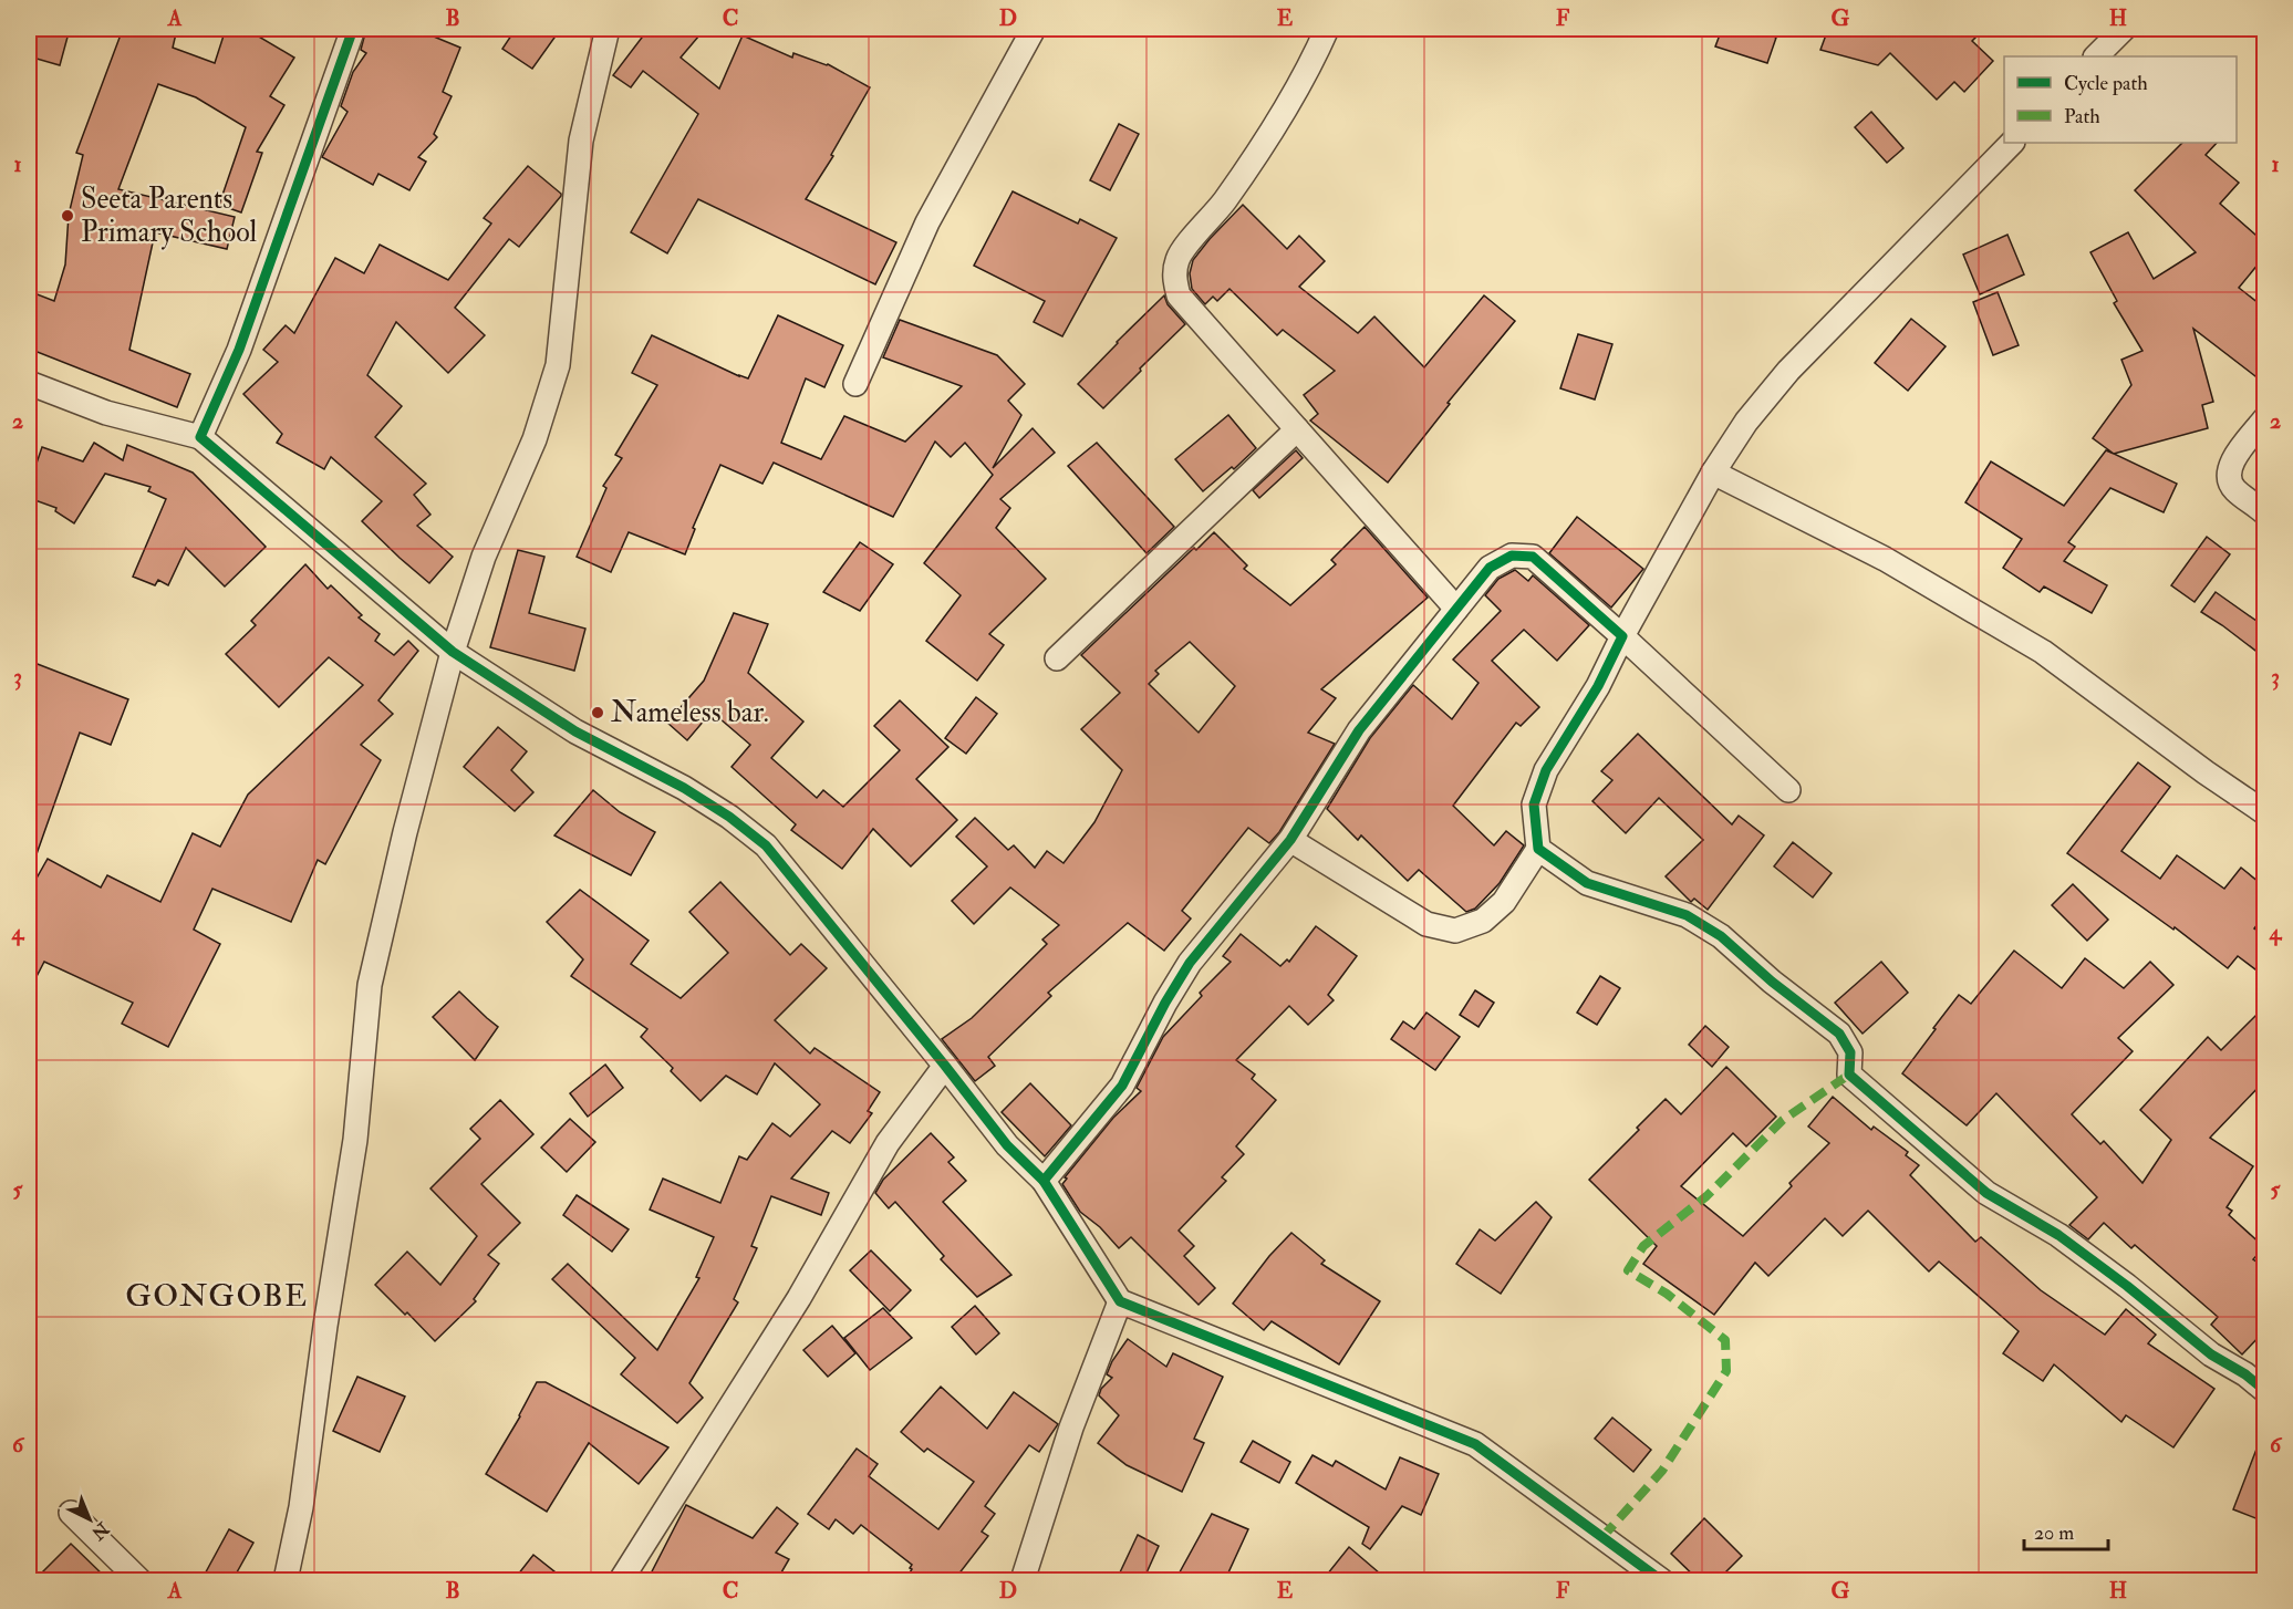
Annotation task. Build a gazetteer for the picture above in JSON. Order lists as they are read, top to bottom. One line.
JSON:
{"districts":["GONGOBE"],"places":["Seeta Parents Primary School","Nameless bar."],"legend":["Cycle path","Path"],"scale_bar":"20 m","north":"bottom right","grid":{"columns":["A","B","C","D","E","F","G","H"],"rows":["1","2","3","4","5","6"]}}
